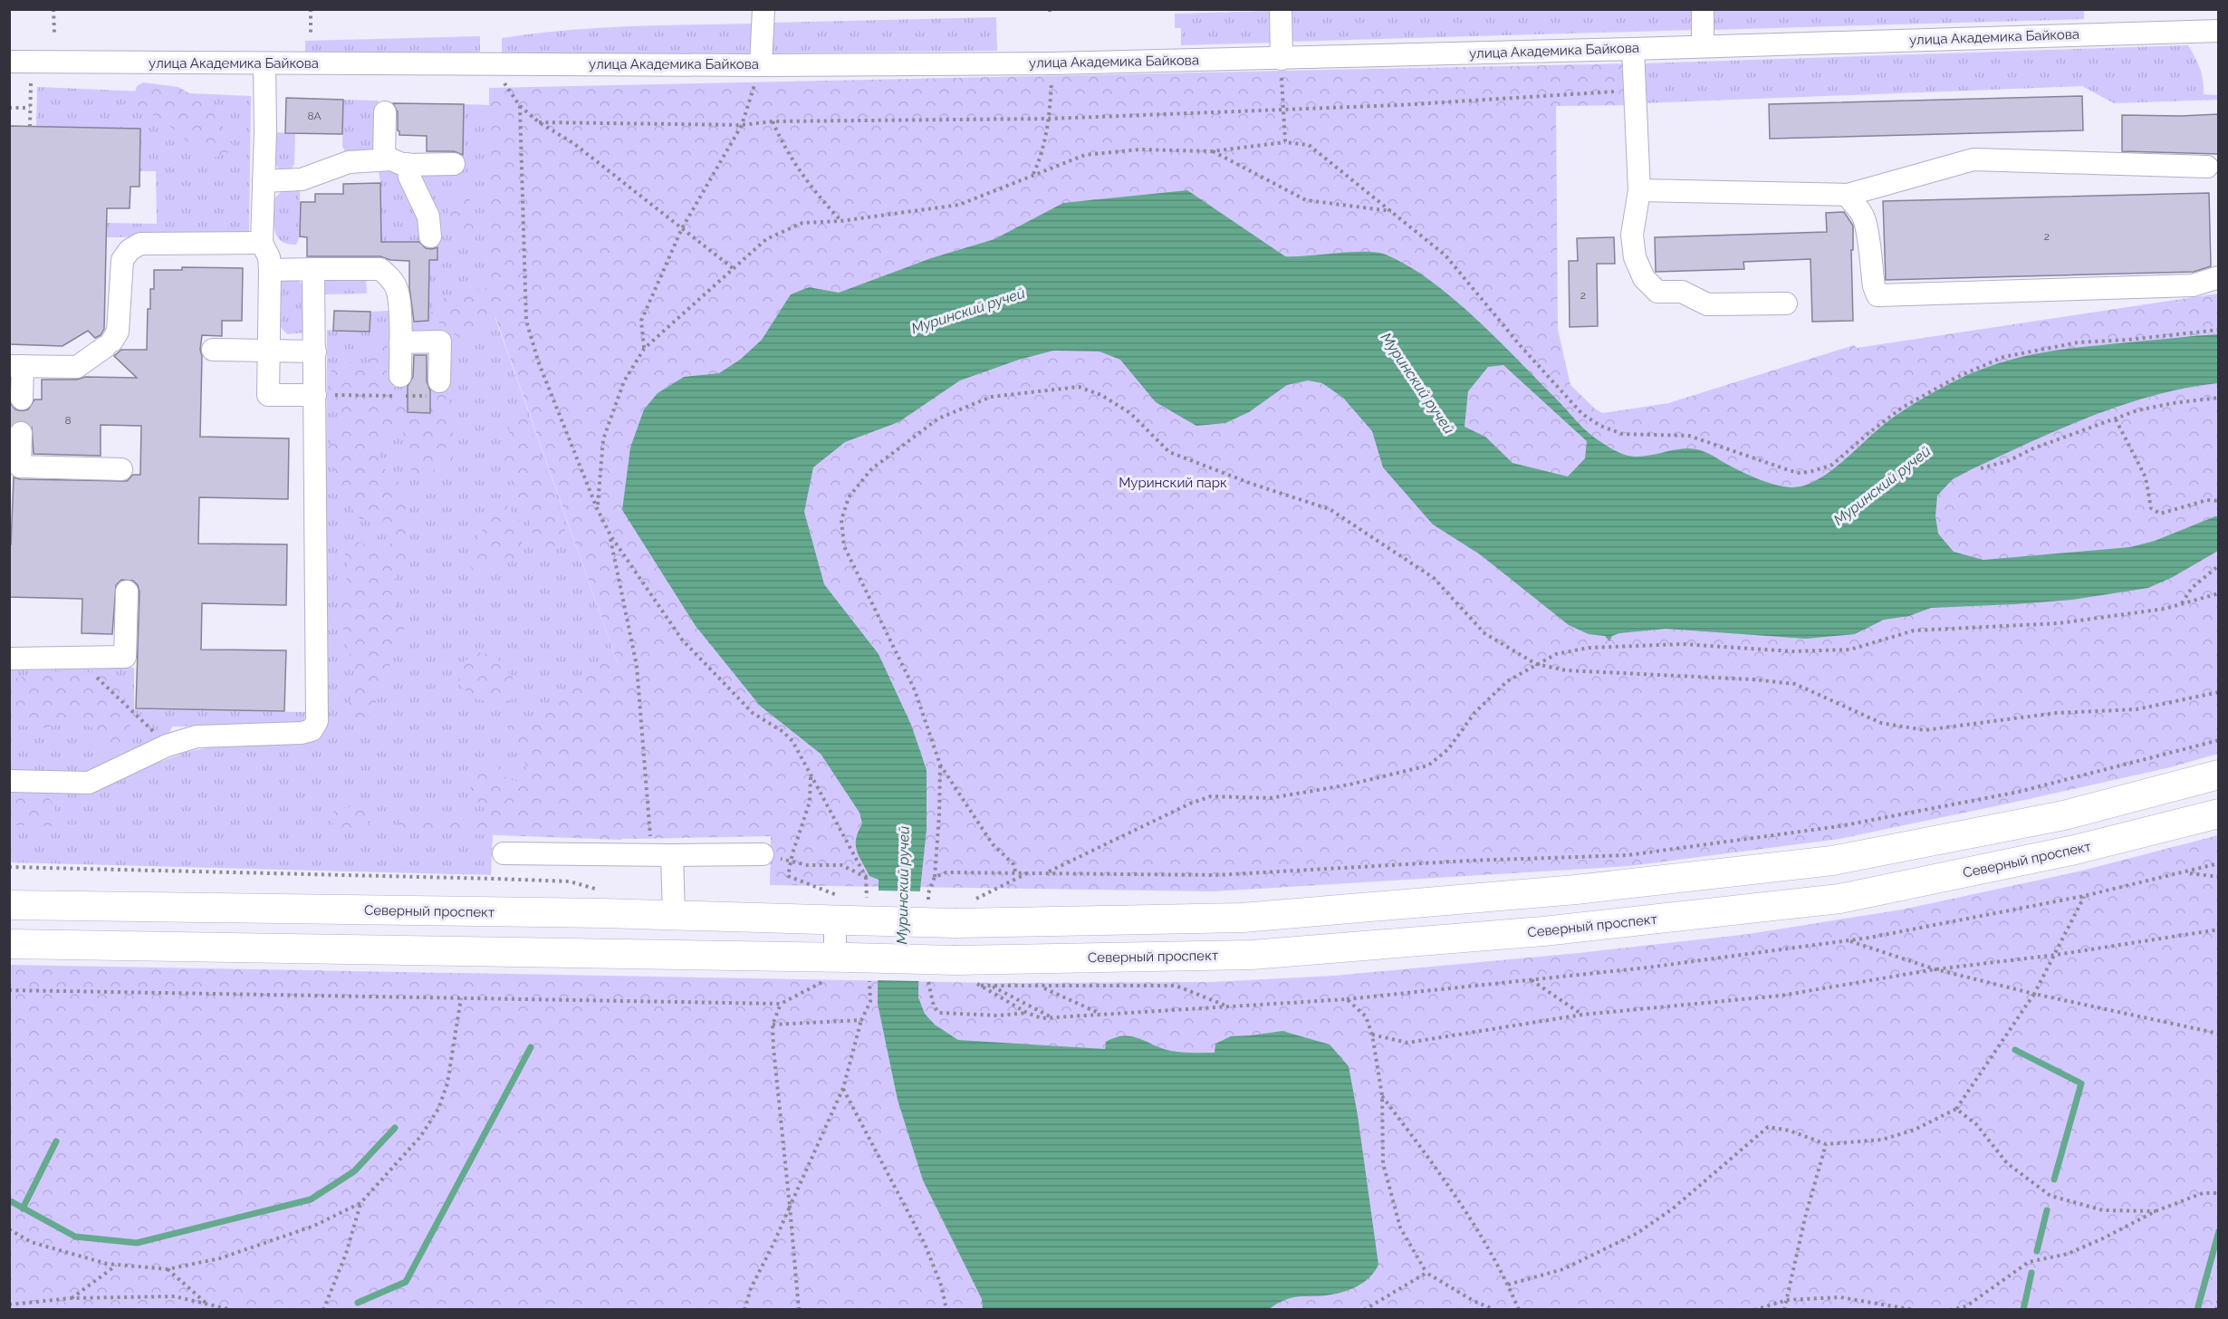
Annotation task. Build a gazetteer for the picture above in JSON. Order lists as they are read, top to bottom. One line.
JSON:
{"streets":{"main road":["Северный проспект"],"street":["улица Академика Байкова"]},"water":["Муринский ручей"],"parks":["Муринский парк"],"house_numbers":["8А","2","2","8"]}
